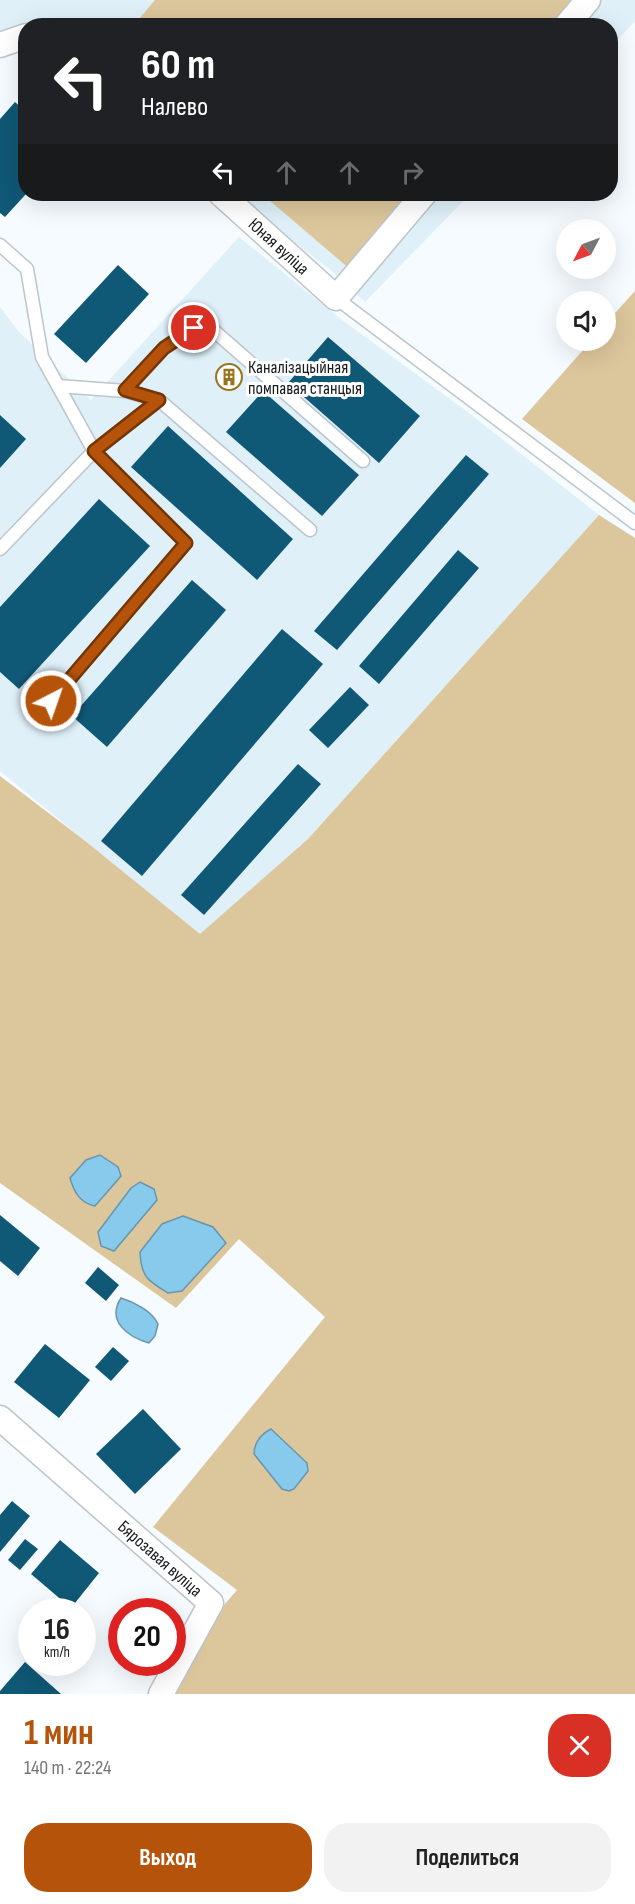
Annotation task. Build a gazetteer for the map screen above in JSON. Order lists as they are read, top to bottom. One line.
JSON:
{"streets":{"street":["Юная вуліца","Бярозавая вуліца"]},"places":{"building":["Каналізацыйная помпавая станцыя"]},"north":"bottom left","page":{"turn":["60 m","Налево"],"speed":"16 km/h","limit":"20","heading":["1 мин","140 m · 22:24"],"buttons":["Выход","Поделиться"]}}
